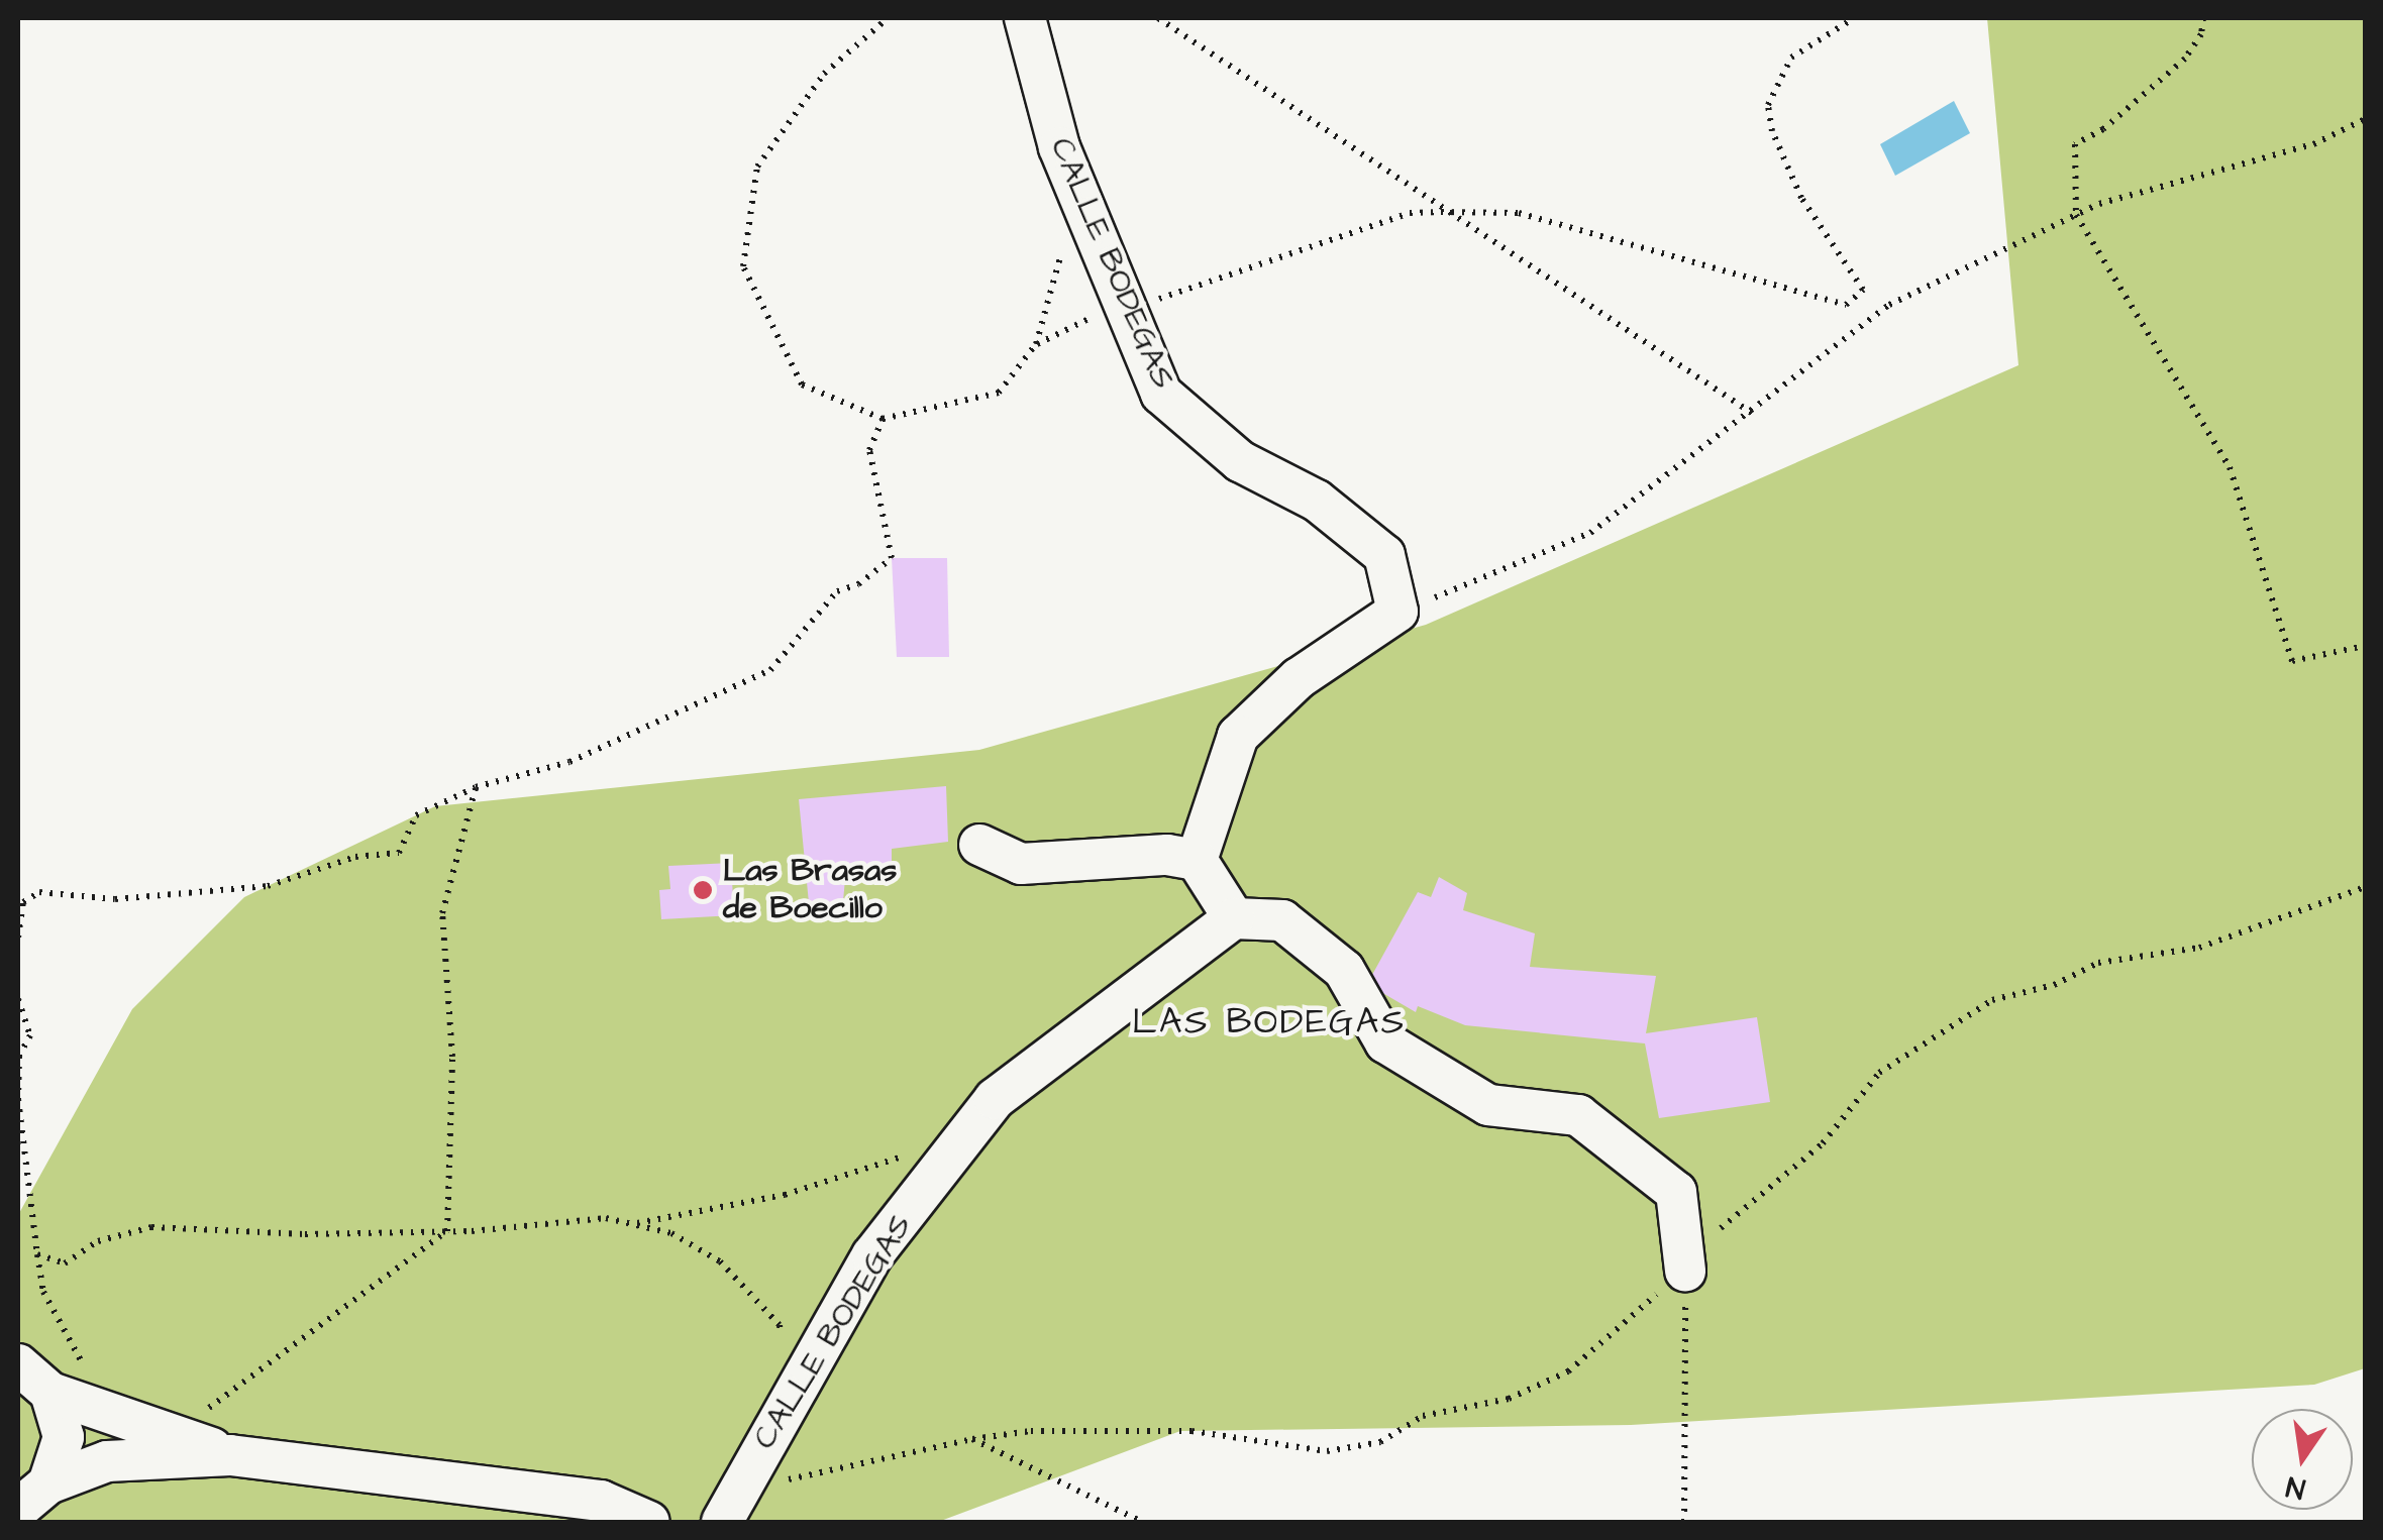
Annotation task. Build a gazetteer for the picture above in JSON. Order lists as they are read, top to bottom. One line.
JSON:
{"streets":{"street":["CALLE BODEGAS"]},"districts":["LAS BODEGAS"],"places":["Las Brasas de Boecillo"],"north":"bottom"}
